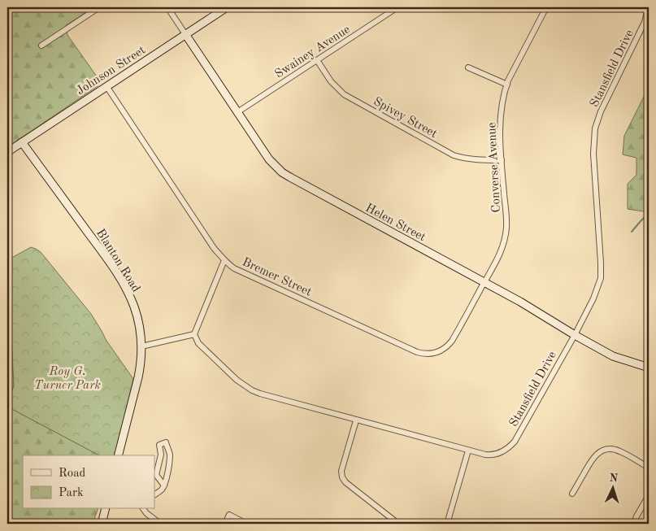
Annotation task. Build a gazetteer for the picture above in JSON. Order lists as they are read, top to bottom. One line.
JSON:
{"streets":{"street":["Swainey Avenue","Stansfield Drive","Johnson Street","Spivey Street","Converse Avenue","Helen Street","Blanton Road","Bremer Street"]},"crossings":[["Swainey Avenue","Spivey Street"],["Swainey Avenue","Helen Street"],["Stansfield Drive","Helen Street"],["Johnson Street","Helen Street"],["Johnson Street","Blanton Road"],["Johnson Street","Bremer Street"],["Spivey Street","Converse Avenue"],["Converse Avenue","Helen Street"],["Converse Avenue","Bremer Street"],["Helen Street","Bremer Street"]],"parks":["Roy G. Turner Park"],"legend":["Road","Park"],"north":"top"}
